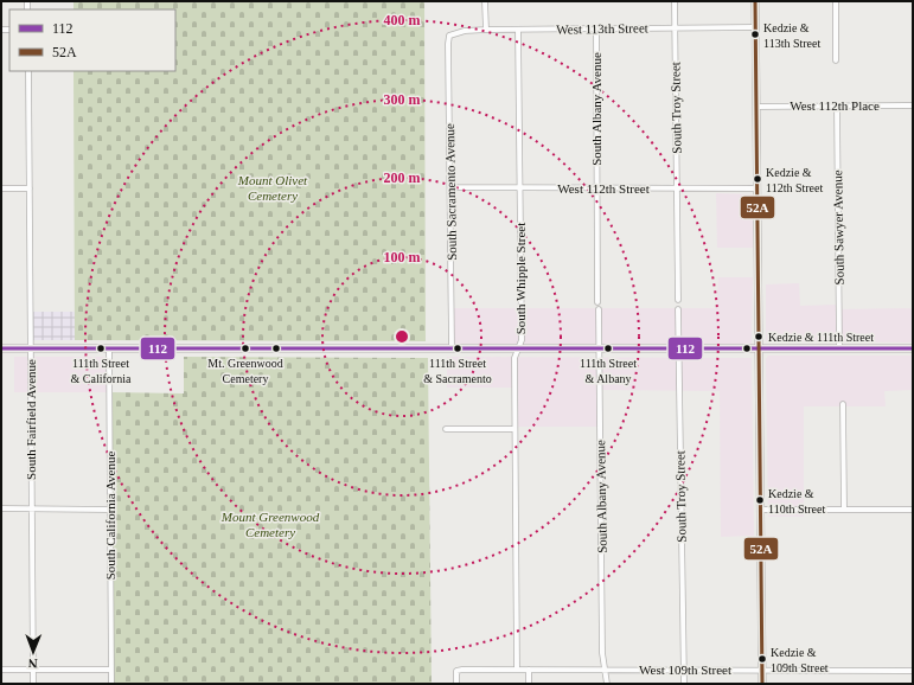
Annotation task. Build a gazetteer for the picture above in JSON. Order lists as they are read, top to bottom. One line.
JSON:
{"streets":{"street":["West 113th Street","West 112th Place","South Troy Street","South Albany Avenue","West 112th Street","South Sacramento Avenue","South Sawyer Avenue","South Whipple Street","South Fairfield Avenue","South California Avenue","West 109th Street"]},"crossings":[["West 113th Street","South Troy Street"],["West 113th Street","South Albany Avenue"],["West 113th Street","South Sacramento Avenue"],["West 113th Street","South Whipple Street"],["West 112th Place","South Sawyer Avenue"],["South Troy Street","West 112th Street"],["South Troy Street","West 109th Street"],["South Albany Avenue","West 112th Street"],["South Albany Avenue","West 109th Street"],["West 112th Street","South Sacramento Avenue"],["West 112th Street","South Whipple Street"],["South Whipple Street","West 109th Street"]],"parks":["Mount Olivet Cemetery","Mount Greenwood Cemetery"],"places":["Kedzie & 113th Street","Kedzie & 112th Street","Kedzie & 111th Street","111th Street & California","Mt. Greenwood Cemetery","111th Street & Sacramento","111th Street & Albany","Kedzie & 110th Street","Kedzie & 109th Street"],"lines":["transit line 52A","transit line 112"],"legend":["112","52A"],"north":"bottom","rings":["400 m","300 m","200 m","100 m"]}
